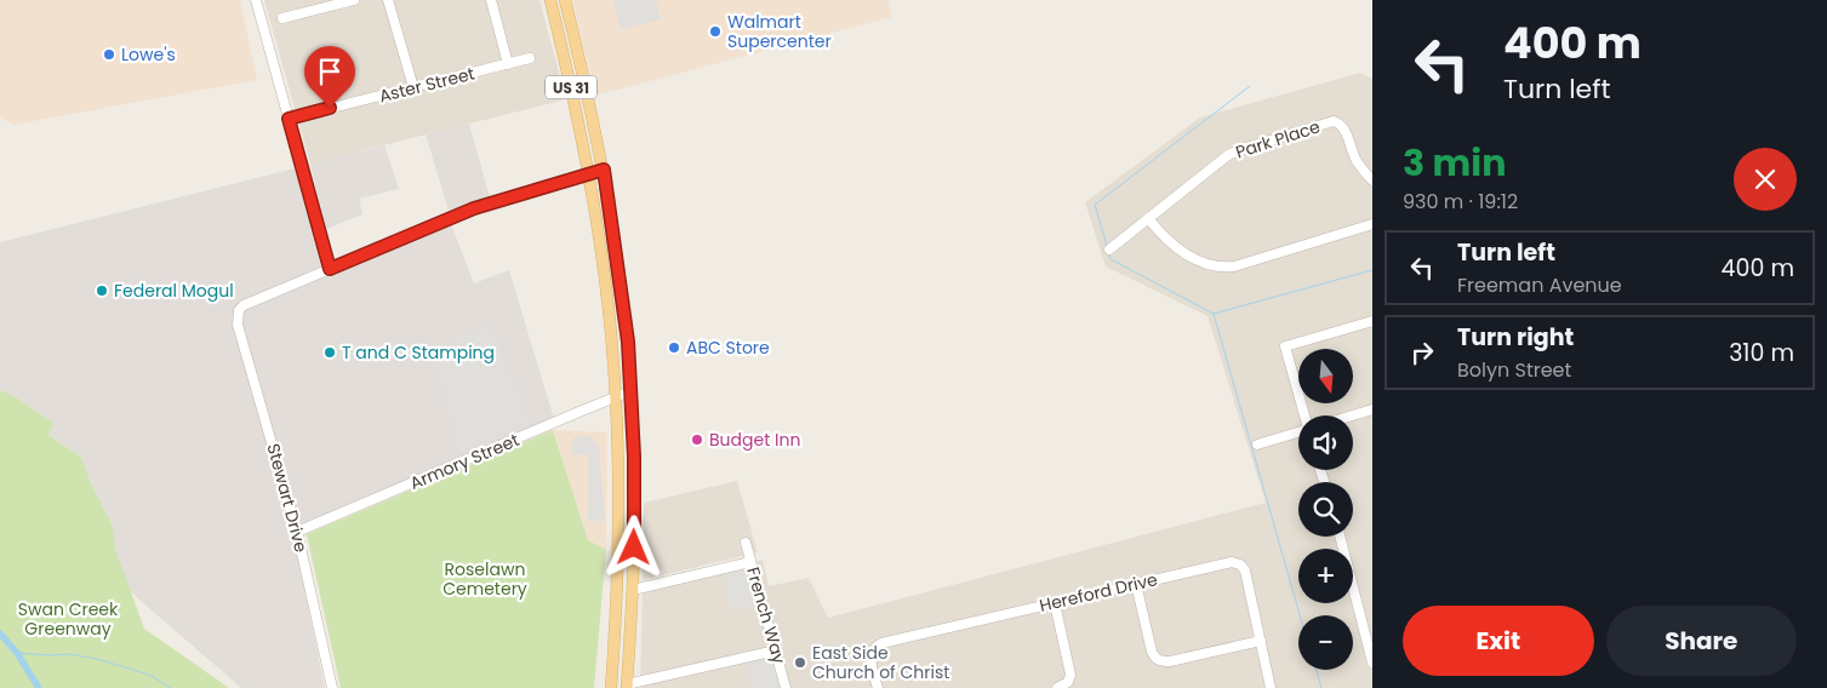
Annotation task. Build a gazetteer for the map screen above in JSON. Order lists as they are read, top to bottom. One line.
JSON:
{"streets":{"main road":["US 31"],"street":["Aster Street","Park Place","Armory Street","Stewart Drive","Hereford Drive","French Way"]},"crossings":[["US 31","Armory Street"],["Armory Street","Stewart Drive"]],"parks":["Roselawn Cemetery","Swan Creek Greenway"],"places":["Walmart Supercenter","Lowe's","Federal Mogul","ABC Store","T and C Stamping","Budget Inn","East Side Church of Christ"],"north":"bottom","page":{"turn":["400 m","Turn left"],"heading":["3 min","930 m · 19:12"],"list":[{"name":"Turn left","note":"Freeman Avenue","value":"400 m"},{"name":"Turn right","note":"Bolyn Street","value":"310 m"}],"map_buttons":["+","−"],"buttons":["Exit","Share"]}}
